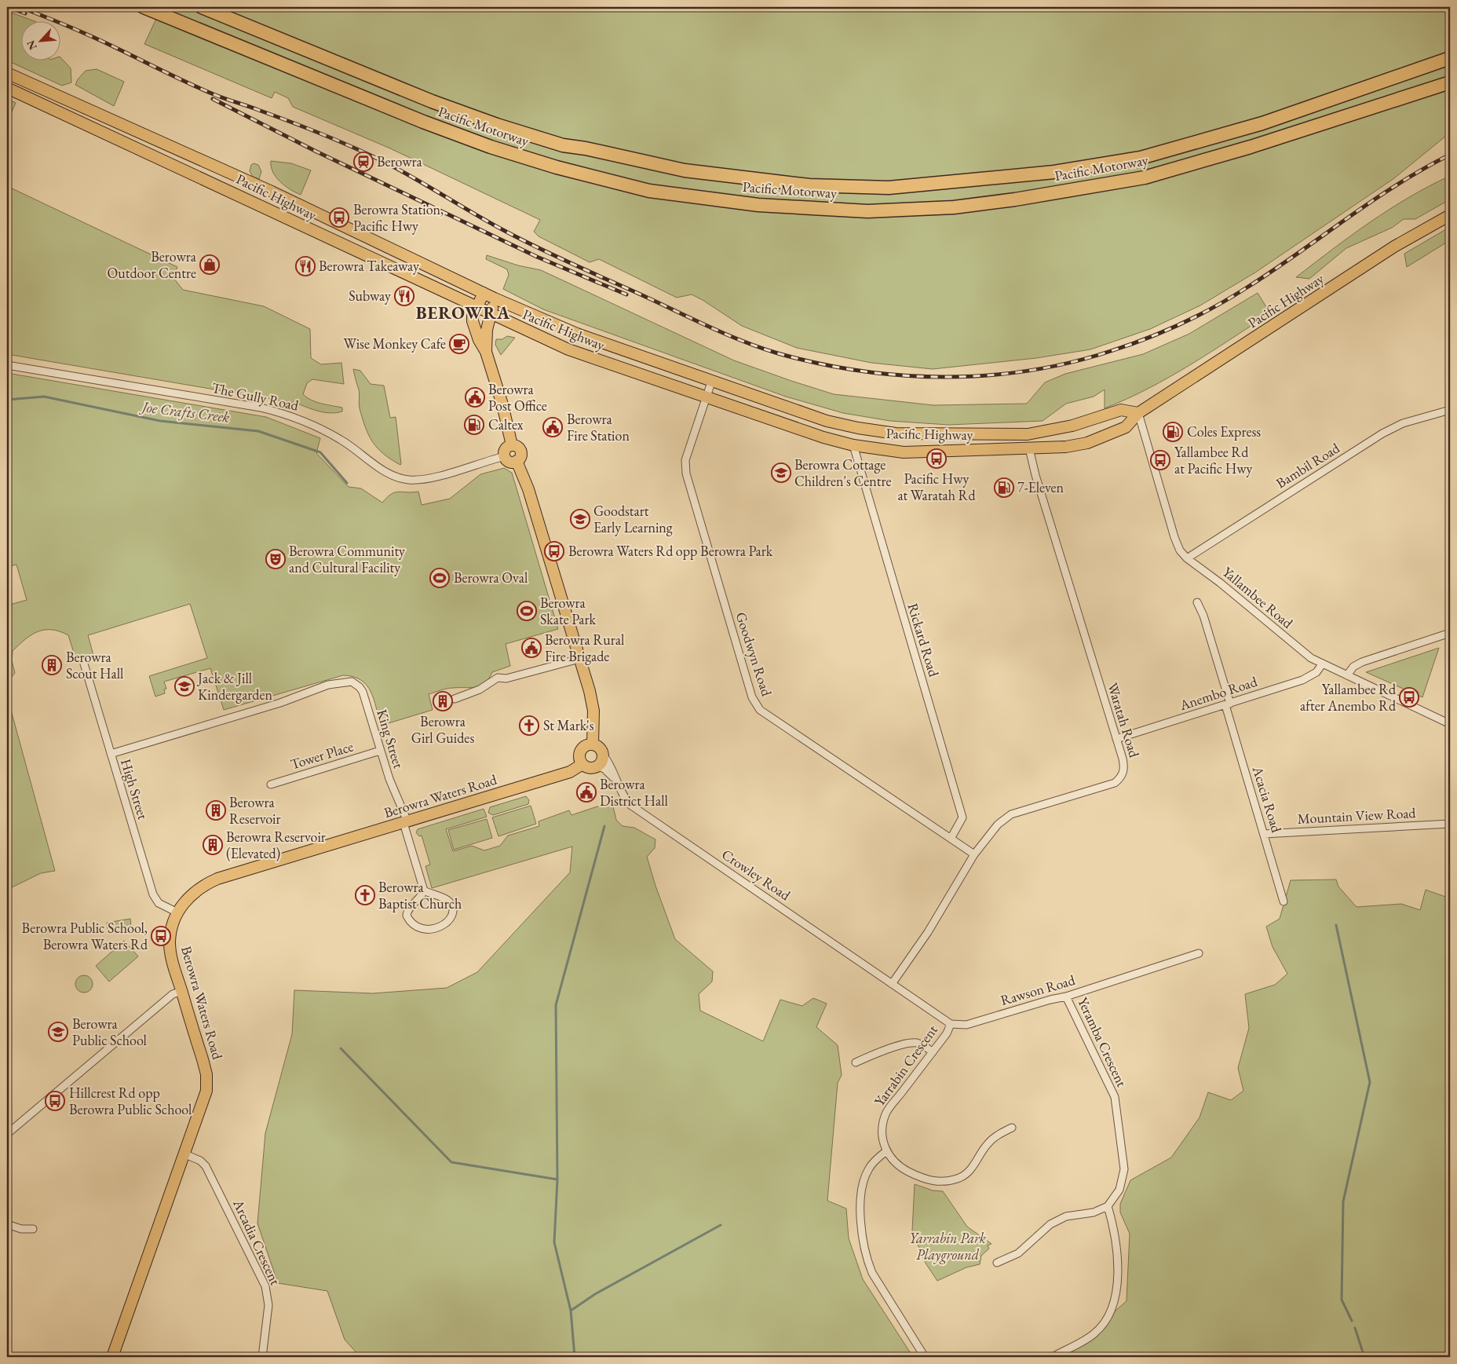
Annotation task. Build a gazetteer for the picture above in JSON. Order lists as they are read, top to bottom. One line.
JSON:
{"streets":{"highway":["Pacific Motorway"],"main road":["Pacific Highway","Berowra Waters Road"],"street":["The Gully Road","Bambil Road","Yallambee Road","Rickard Road","Goodwyn Road","Anembo Road","Waratah Road","King Street","Tower Place","High Street","Acacia Road","Mountain View Road","Crowley Road","Rawson Road","Yeramba Crescent","Yarrabin Crescent","Arcadia Crescent"]},"crossings":[["Pacific Highway","Yallambee Road"],["Pacific Highway","Rickard Road"],["Pacific Highway","Goodwyn Road"],["Pacific Highway","Waratah Road"],["Bambil Road","Yallambee Road"],["Yallambee Road","Anembo Road"],["Rickard Road","Goodwyn Road"],["Goodwyn Road","Waratah Road"],["Anembo Road","Waratah Road"],["Anembo Road","Acacia Road"],["Waratah Road","Crowley Road"],["King Street","Tower Place"],["King Street","High Street"],["King Street","Berowra Waters Road"],["High Street","Berowra Waters Road"],["Berowra Waters Road","Crowley Road"],["Berowra Waters Road","Arcadia Crescent"],["Acacia Road","Mountain View Road"],["Rawson Road","Yeramba Crescent"],["Rawson Road","Yarrabin Crescent"]],"districts":["BEROWRA"],"water":["Joe Crafts Creek"],"parks":["Yarrabin Park Playground"],"places":{"station":["Berowra"],"bus stop":["Berowra Station, Pacific Hwy","Pacific Hwy at Waratah Rd","Yallambee Rd at Pacific Hwy","Berowra Waters Rd opp Berowra Park","Yallambee Rd after Anembo Rd","Berowra Public School, Berowra Waters Rd","Hillcrest Rd opp Berowra Public School"],"shop":["Berowra Outdoor Centre"],"restaurant":["Berowra Takeaway","Subway"],"cafe":["Wise Monkey Cafe"],"public building":["Berowra Post Office","Berowra Fire Station","Berowra Rural Fire Brigade","Berowra District Hall"],"fuel station":["Caltex","Coles Express","7-Eleven"],"school or university":["Berowra Cottage Children's Centre","Goodstart Early Learning","Jack & Jill Kindergarden","Berowra Public School"],"theatre":["Berowra Community and Cultural Facility"],"sports":["Berowra Oval","Berowra Skate Park"],"building":["Berowra Scout Hall","Berowra Girl Guides","Berowra Reservoir","Berowra Reservoir (Elevated)"],"church":["St Mark's","Berowra Baptist Church"]},"north":"bottom left"}
